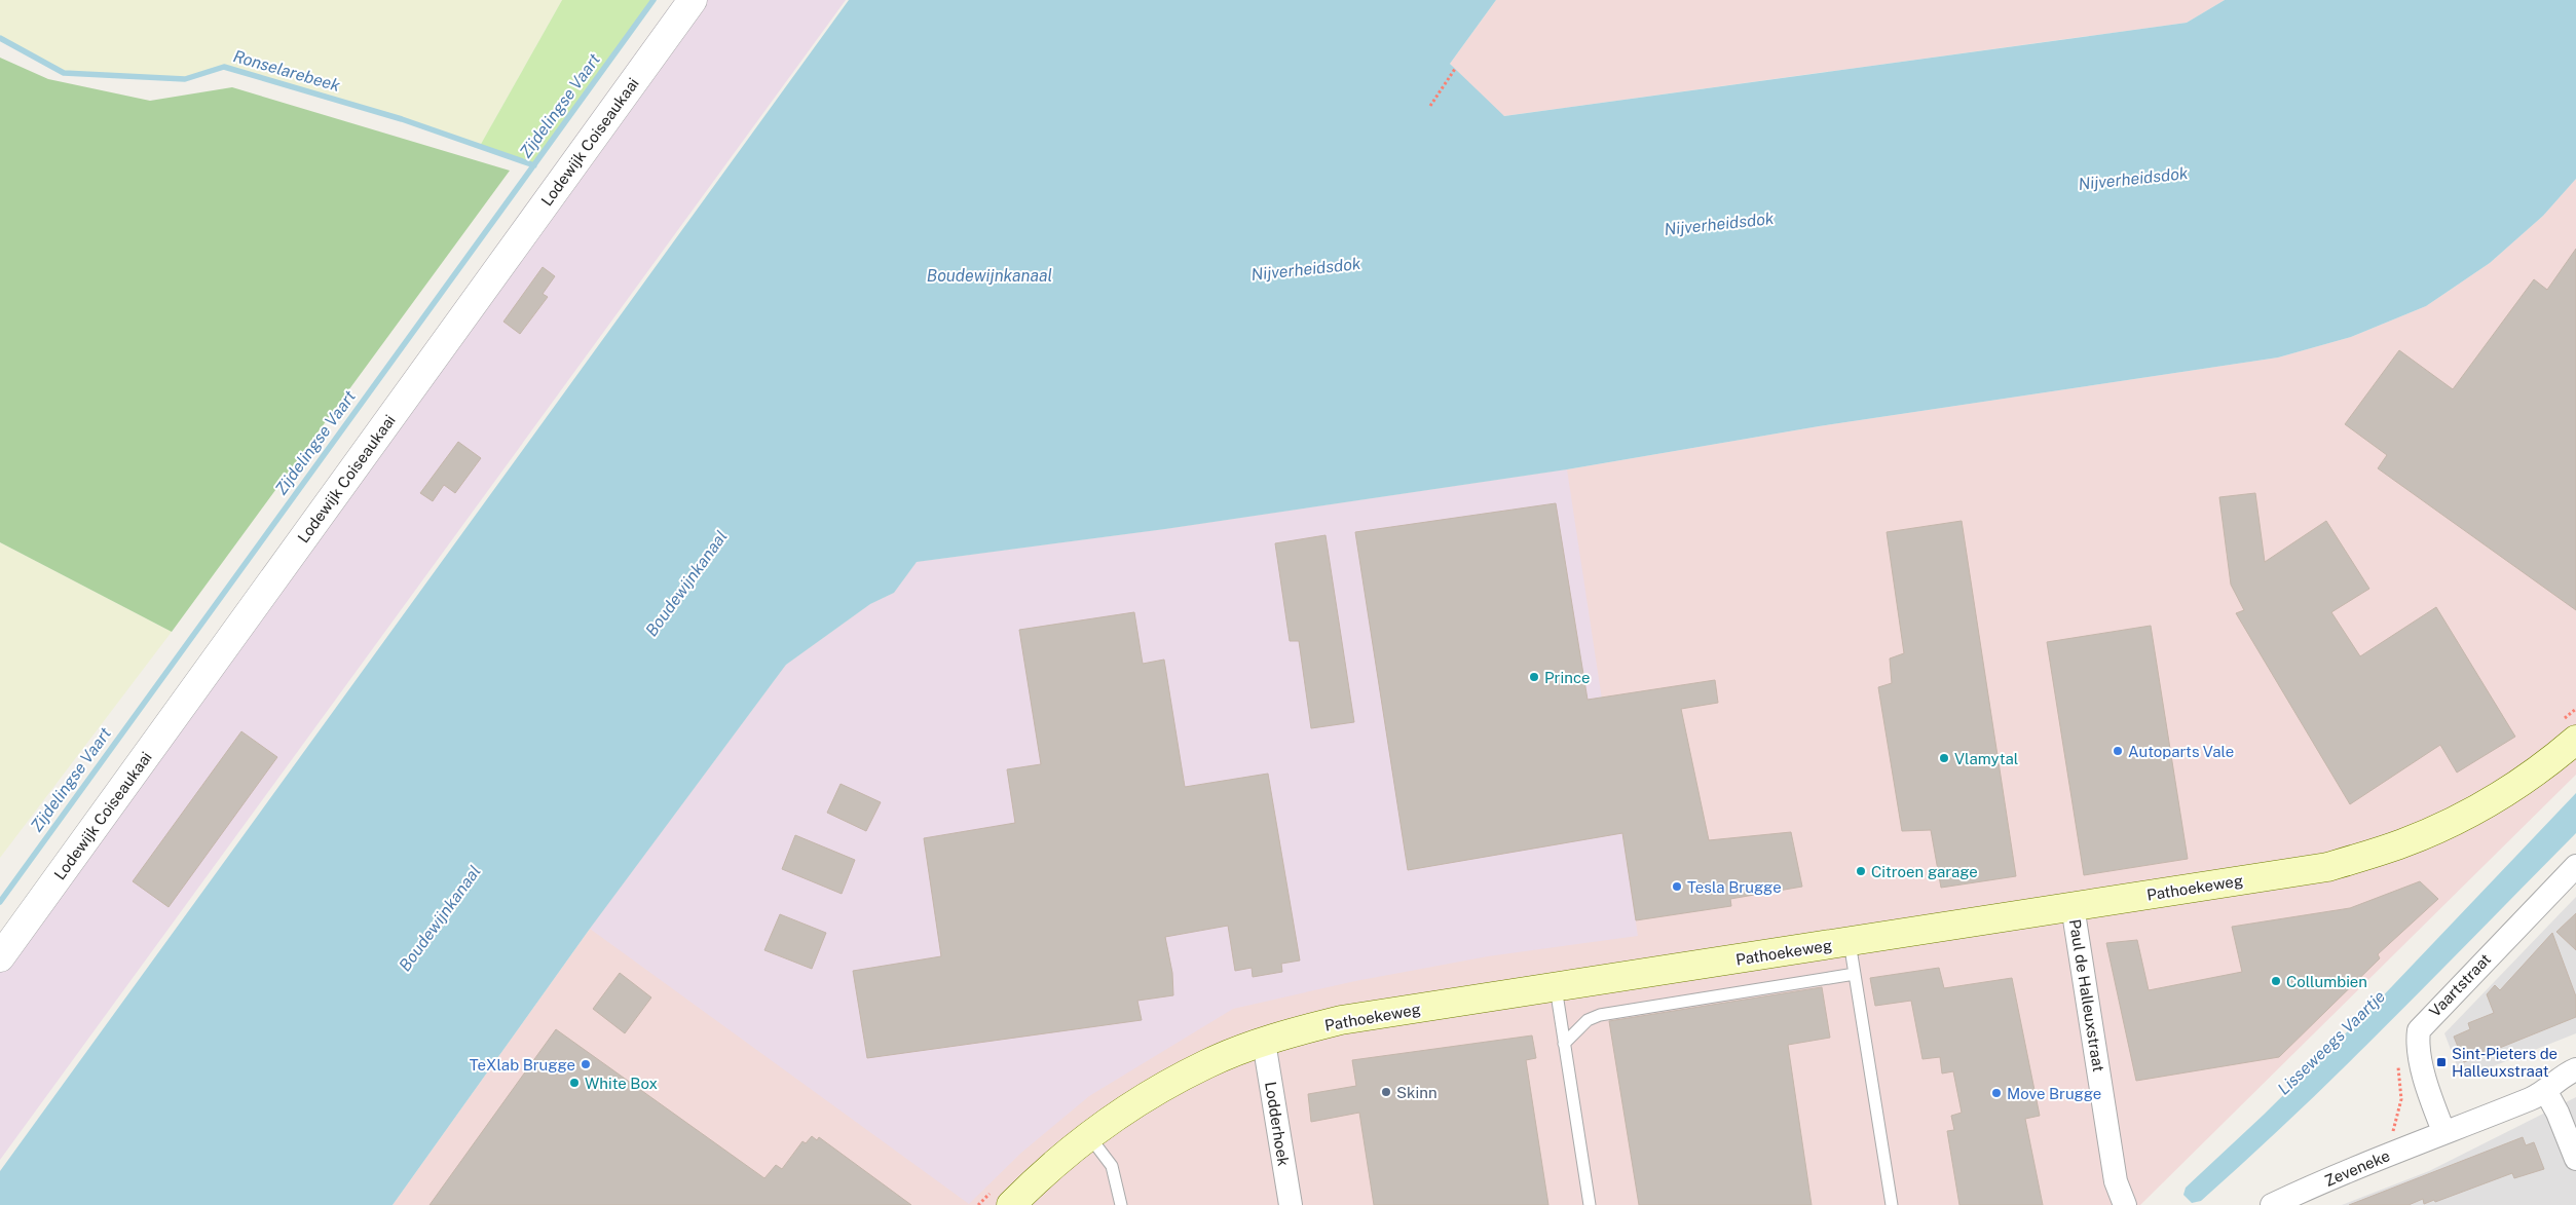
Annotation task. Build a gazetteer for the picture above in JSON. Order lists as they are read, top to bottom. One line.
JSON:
{"streets":{"main road":["Pathoekeweg"],"street":["Lodewijk Coiseaukaai","Vaartstraat","Paul de Halleuxstraat","Lodderhoek","Zeveneke"]},"crossings":[["Pathoekeweg","Paul de Halleuxstraat"],["Pathoekeweg","Lodderhoek"],["Vaartstraat","Zeveneke"]],"water":["Ronselarebeek","Zijdelingse Vaart","Nijverheidsdok","Boudewijnkanaal","Lisseweegs Vaartje"],"places":{"other":["Prince","Autoparts Vale","Vlamytal","Citroen garage","Tesla Brugge","Collumbien","TeXlab Brugge","White Box","Skinn","Move Brugge"],"transit":["Sint-Pieters de Halleuxstraat"]}}
